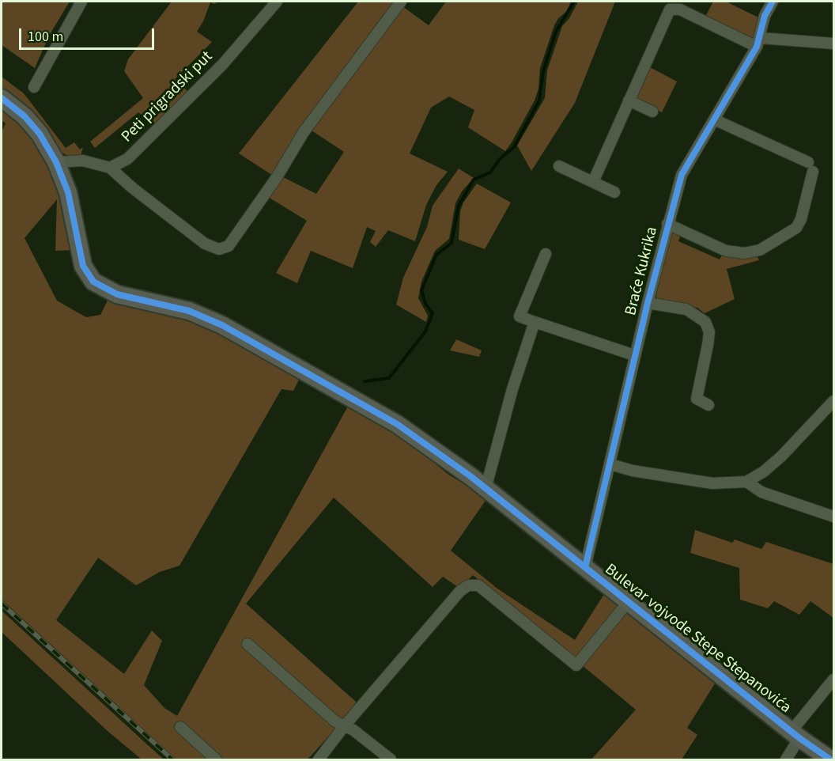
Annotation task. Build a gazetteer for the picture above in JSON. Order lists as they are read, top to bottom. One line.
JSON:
{"streets":{"main road":["Bulevar vojvode Stepe Stepanovića"],"street":["Peti prigradski put","Braće Kukrika"]},"crossings":[["Braće Kukrika","Bulevar vojvode Stepe Stepanovića"]],"scale_bar":"100 m"}
